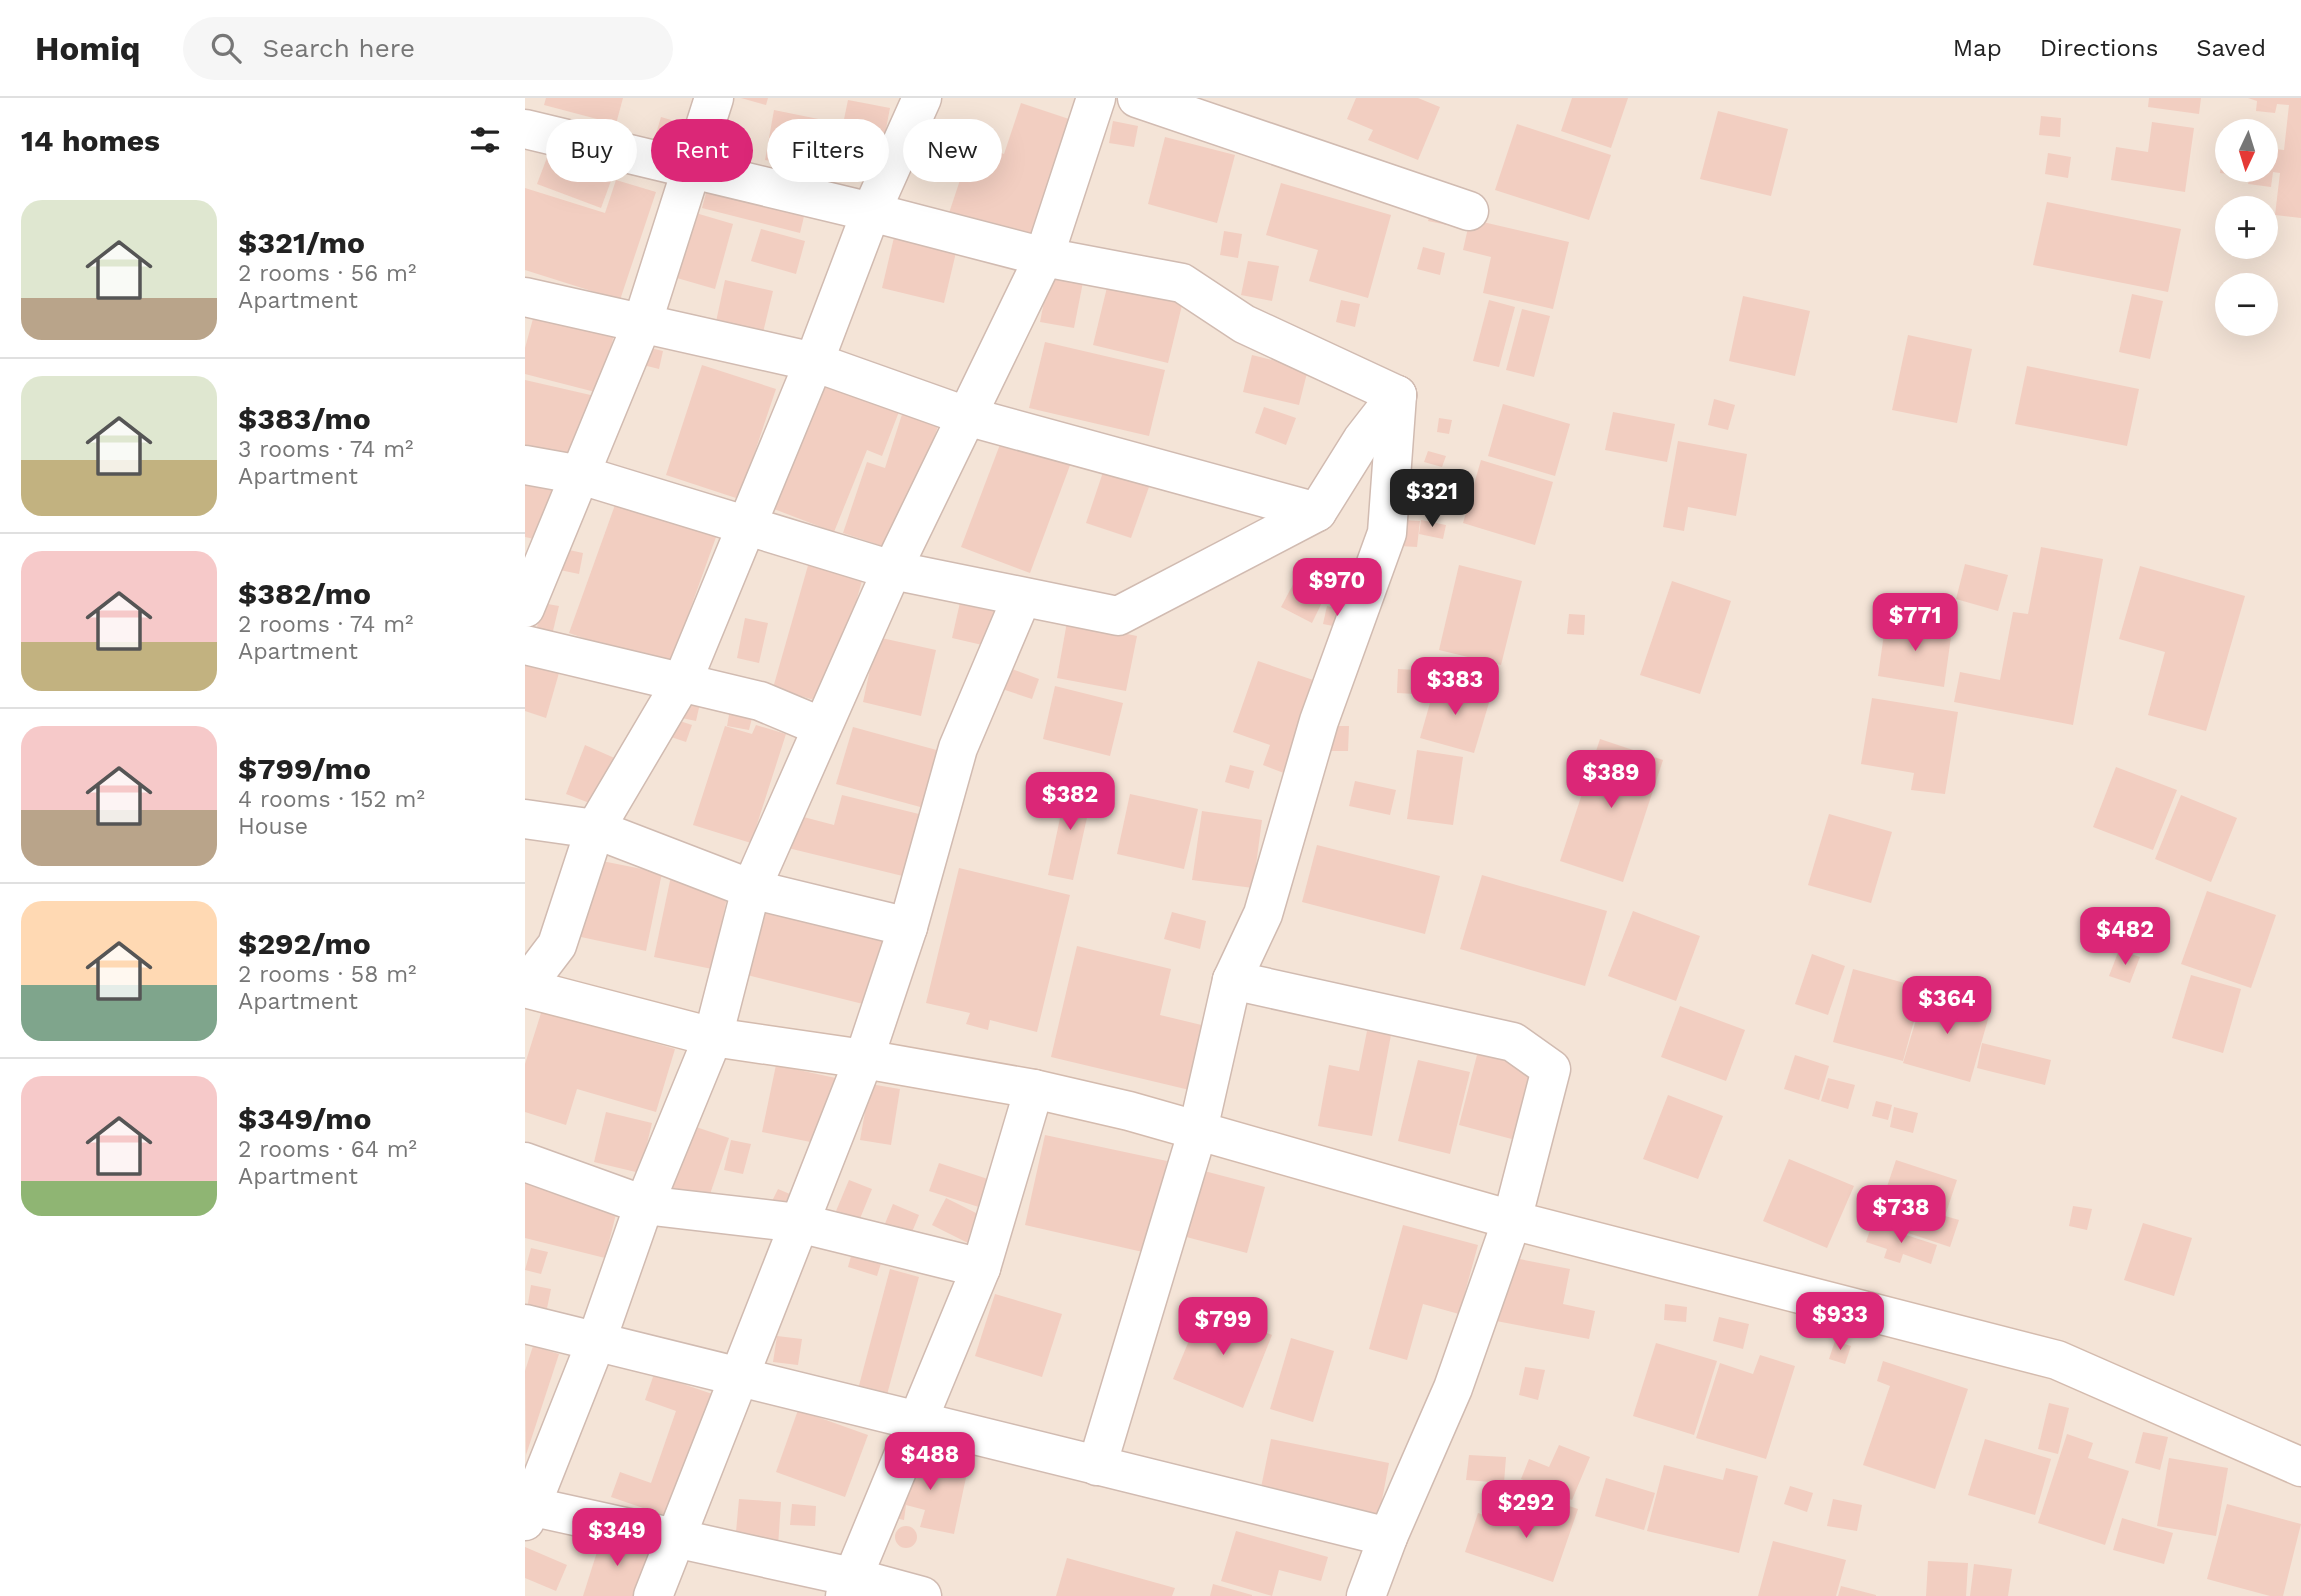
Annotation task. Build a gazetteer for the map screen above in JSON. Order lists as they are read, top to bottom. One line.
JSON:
{"north":"bottom","page":{"header":"Homiq","search":"Search here","nav":["Map","Directions","Saved"],"heading":"14 homes","map_buttons":["+","−"],"chip":["Buy","Rent","Filters","New"],"list":[{"name":"$321/mo","note":"2 rooms · 56 m² · Apartment"},{"name":"$383/mo","note":"3 rooms · 74 m² · Apartment"},{"name":"$382/mo","note":"2 rooms · 74 m² · Apartment"},{"name":"$799/mo","note":"4 rooms · 152 m² · House"},{"name":"$292/mo","note":"2 rooms · 58 m² · Apartment"},{"name":"$349/mo","note":"2 rooms · 64 m² · Apartment"}],"price":["$321","$970","$771","$383","$389","$382","$482","$364","$738","$933","$799","$488","$292","$349"]}}
